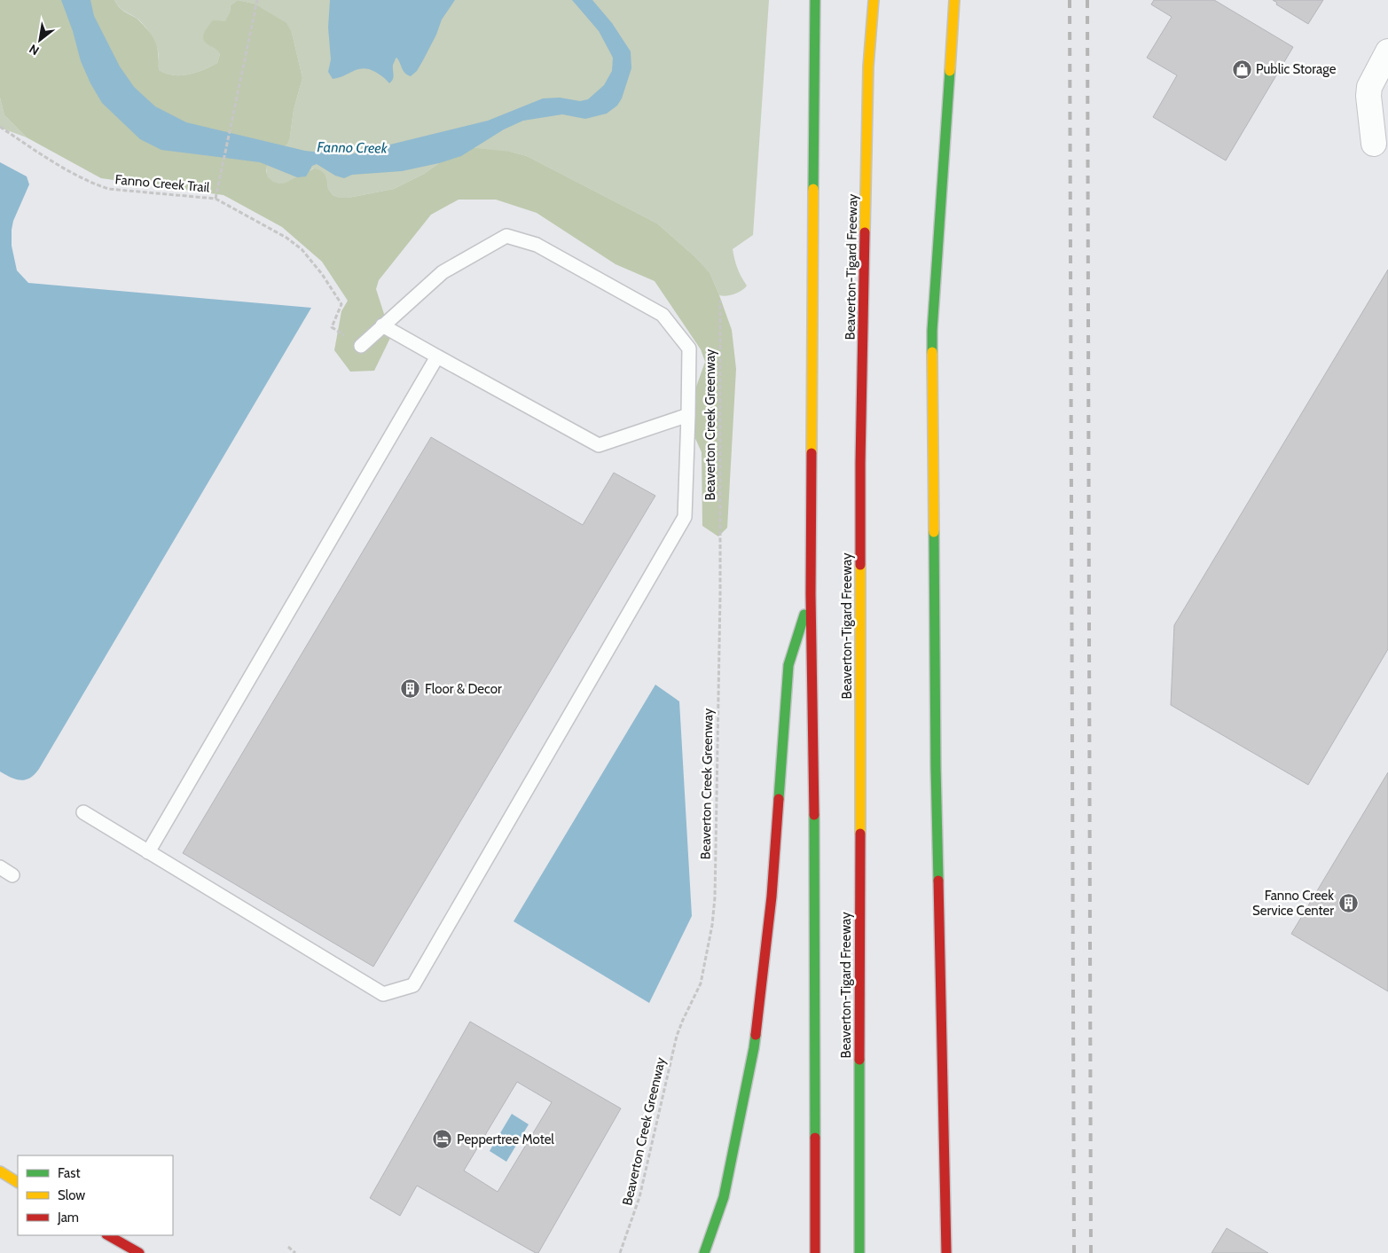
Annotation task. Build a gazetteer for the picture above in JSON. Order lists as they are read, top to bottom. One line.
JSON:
{"streets":{"main road":["Beaverton-Tigard Freeway"],"path":["Fanno Creek Trail","Beaverton Creek Greenway"]},"water":["Fanno Creek"],"places":{"shop":["Public Storage"],"building":["Floor & Decor","Fanno Creek Service Center"],"hotel":["Peppertree Motel"]},"legend":["Fast","Slow","Jam"],"north":"bottom left"}
